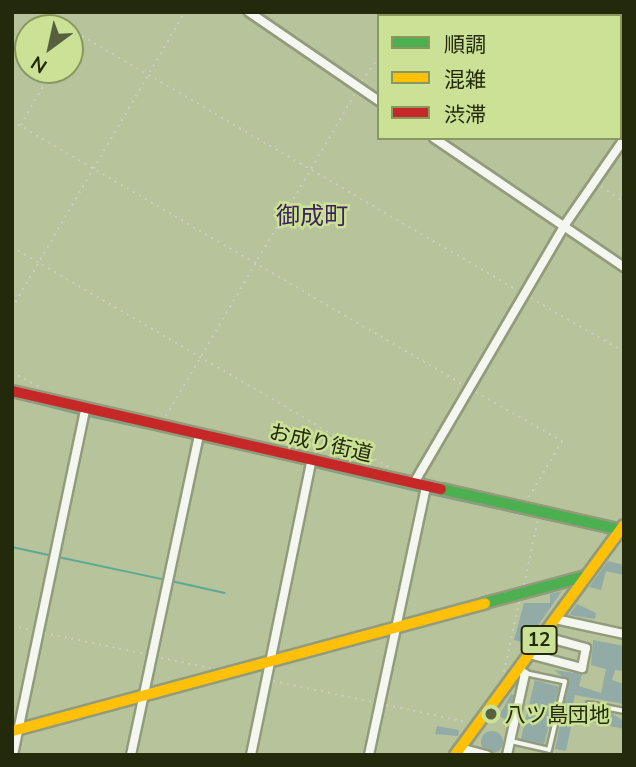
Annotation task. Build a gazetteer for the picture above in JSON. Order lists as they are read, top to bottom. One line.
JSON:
{"streets":{"street":["お成り街道","12"]},"crossings":[["お成り街道","12"]],"districts":["御成町"],"places":["八ツ島団地"],"legend":["順調","混雑","渋滞"],"north":"bottom left"}
